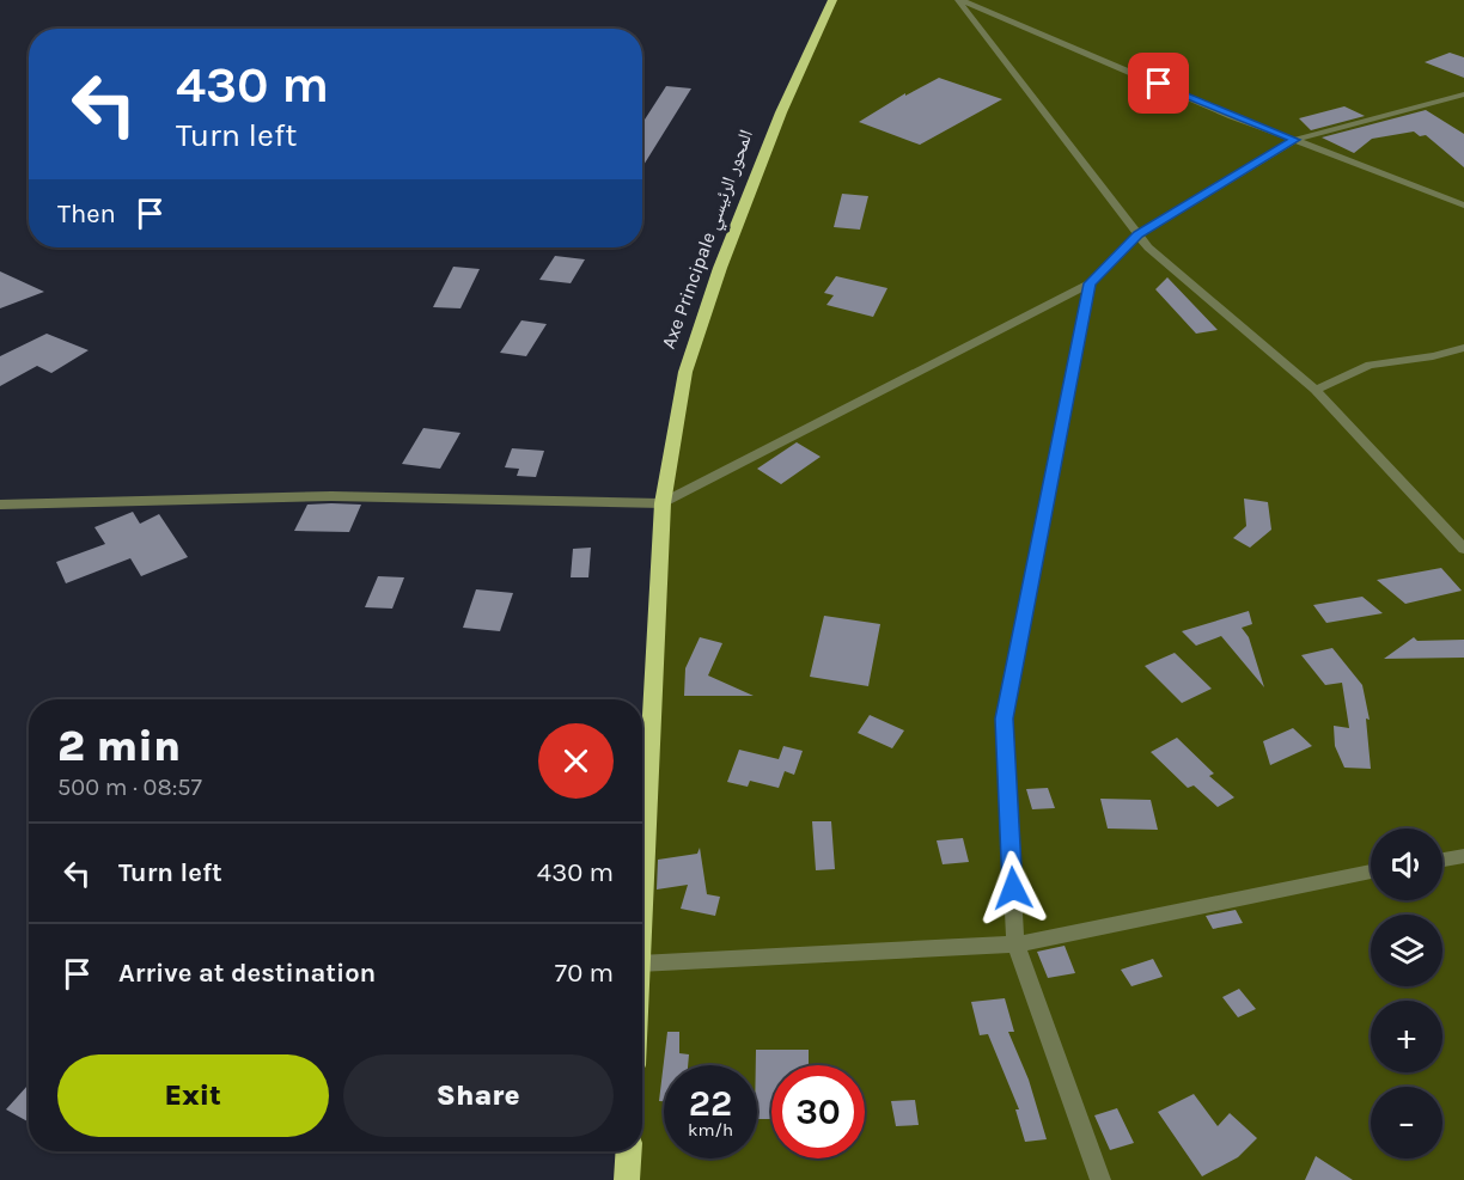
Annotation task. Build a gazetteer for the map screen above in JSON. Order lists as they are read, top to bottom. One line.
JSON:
{"streets":{"main road":["Axe Principale المحور الرئيسي"]},"page":{"turn":["430 m","Turn left"],"then":"Then","heading":["2 min","500 m · 08:57"],"list":[{"name":"Turn left","value":"430 m"},{"name":"Arrive at destination","value":"70 m"}],"map_buttons":["+","−"],"buttons":["Exit","Share"],"speed":"22 km/h","limit":"30"}}
